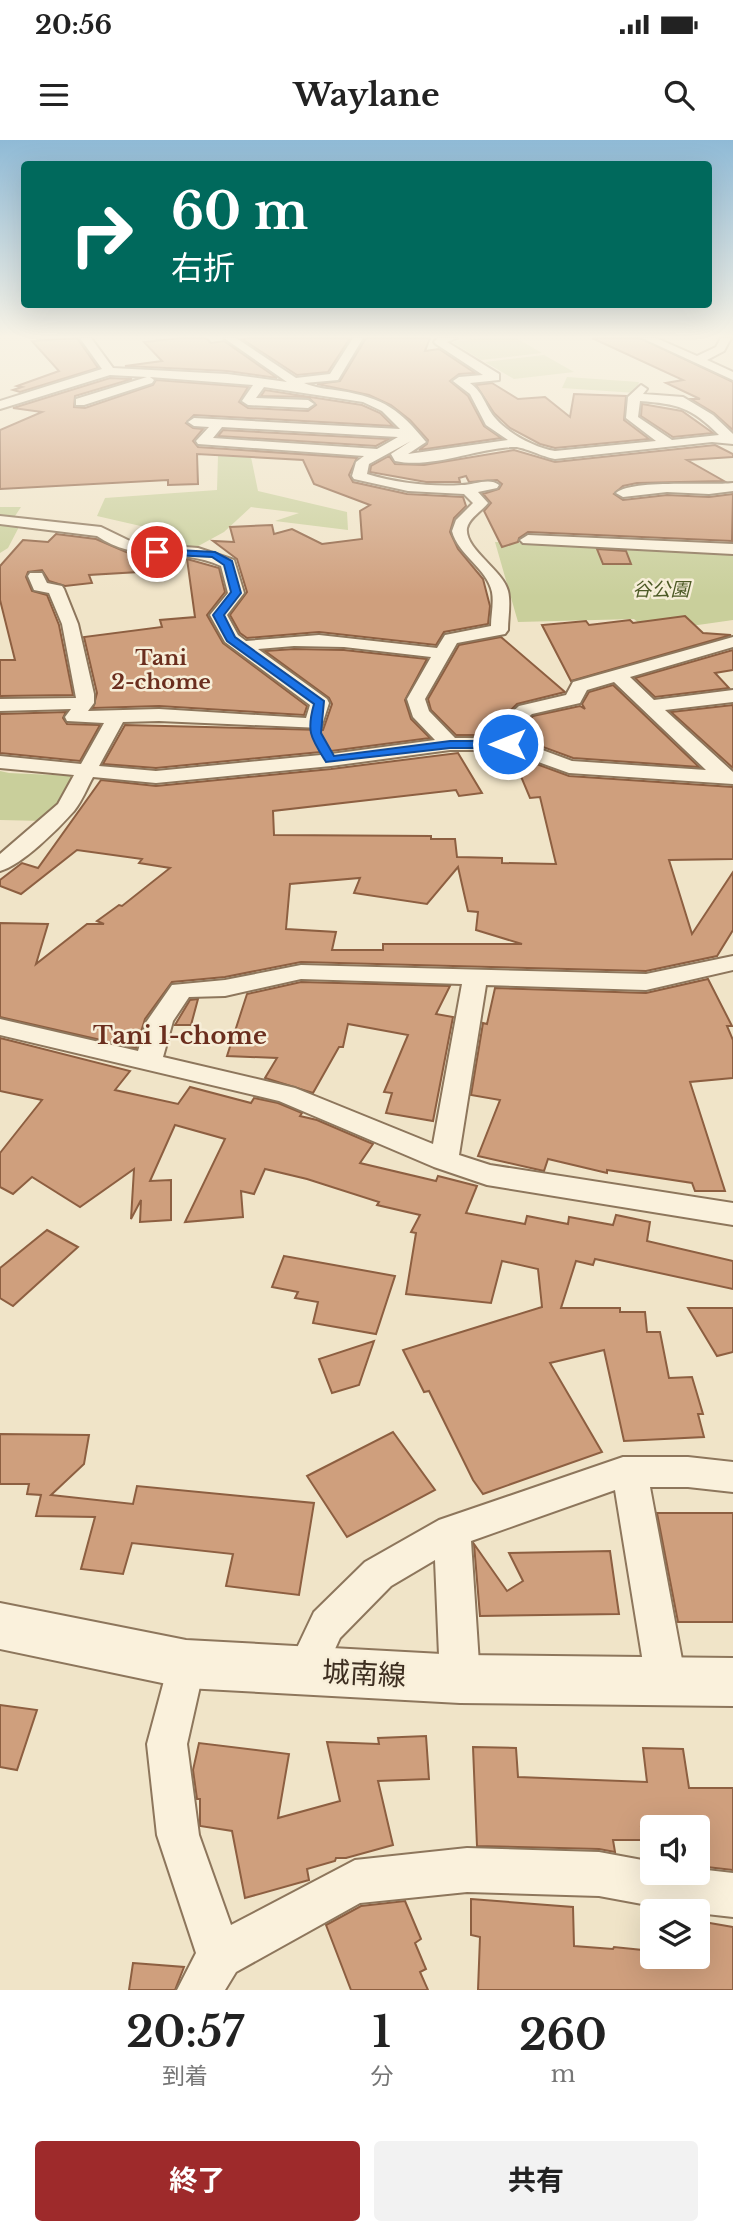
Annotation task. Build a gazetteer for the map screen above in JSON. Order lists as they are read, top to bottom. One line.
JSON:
{"streets":{"street":["城南線"]},"districts":["Tani 2-chome","Tani 1-chome"],"parks":["谷公園"],"page":{"status":"20:56","header":"Waylane","turn":["60 m","右折"],"eta":["20:57","到着","1","分","260","m"],"buttons":["終了","共有"]}}
